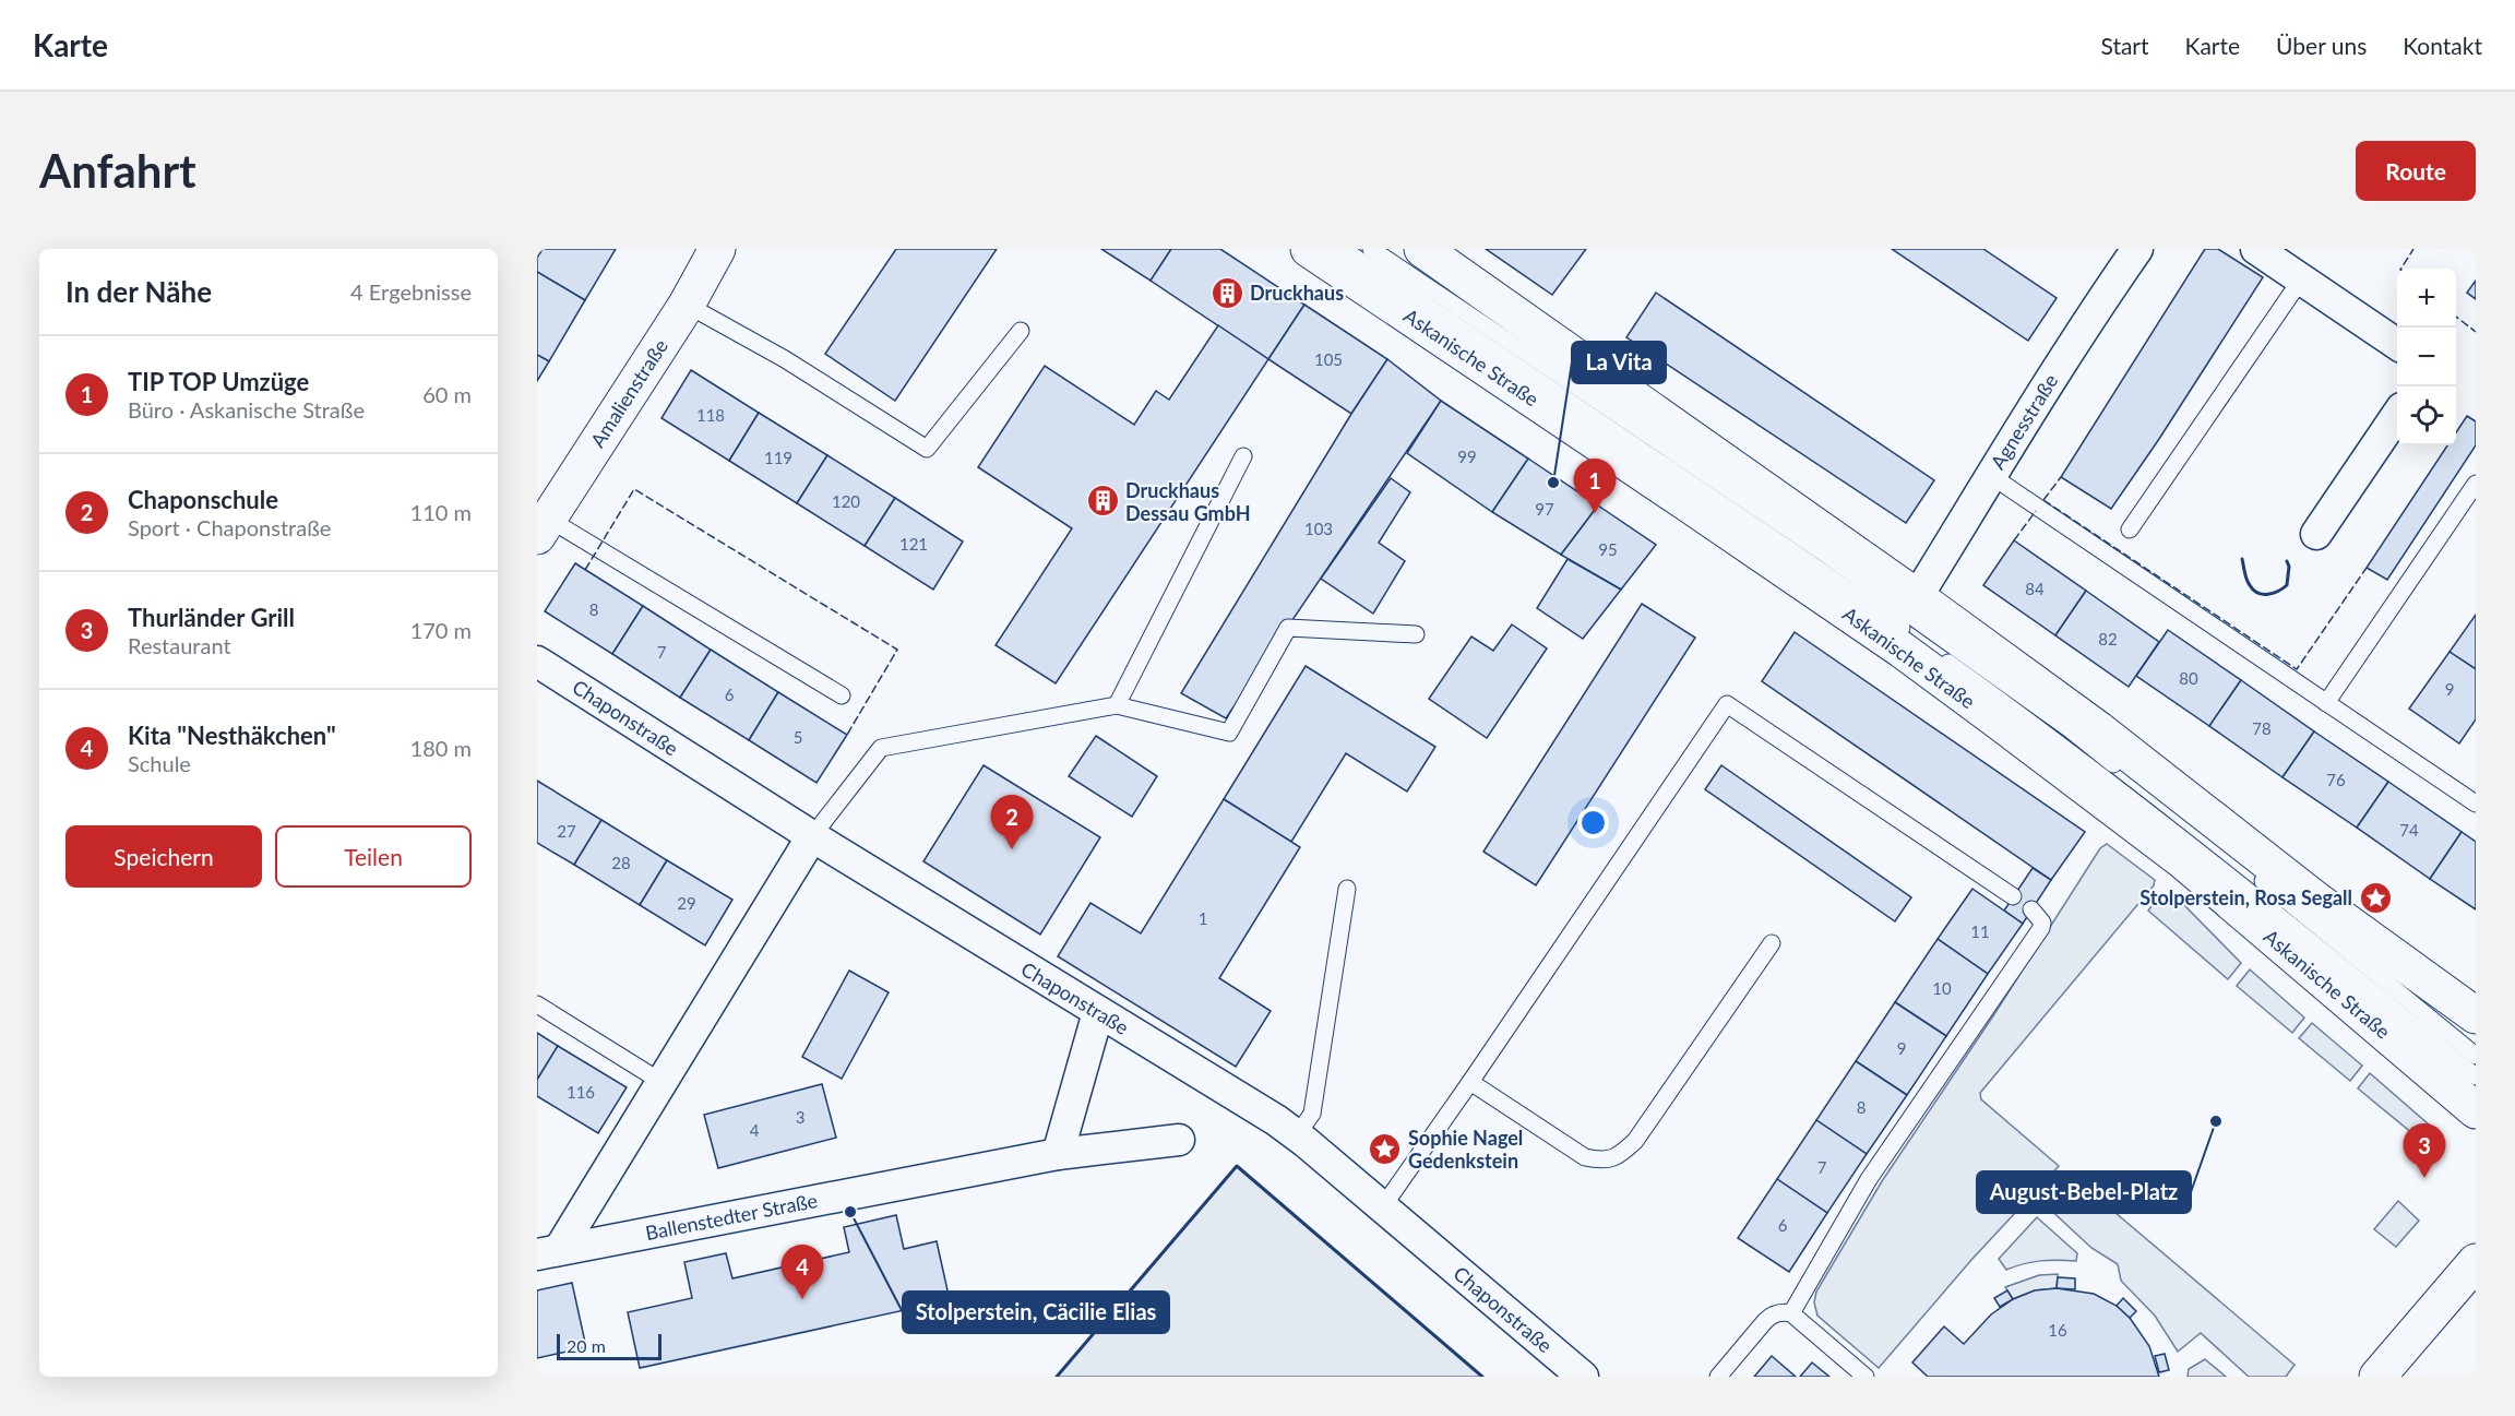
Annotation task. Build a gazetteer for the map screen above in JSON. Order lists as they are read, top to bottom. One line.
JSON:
{"streets":{"main road":["Askanische Straße","Amalienstraße"],"street":["Agnesstraße","Chaponstraße","Ballenstedter Straße"]},"crossings":[["Chaponstraße","Ballenstedter Straße"]],"places":{"building":["Druckhaus","Druckhaus Dessau GmbH"],"other":["La Vita","August-Bebel-Platz","Stolperstein, Cäcilie Elias"],"place":["Stolperstein, Rosa Segall","Sophie Nagel Gedenkstein"]},"house_numbers":["105","118","99","119","120","97","103","121","95","84","8","82","7","80","9","6","78","5","76","74","27","28","29","1","11","10","9","116","8","3","4","7","6","16"],"scale_bar":"20 m","page":{"header":"Karte","nav":["Start","Karte","Über uns","Kontakt"],"buttons":["Route",["Speichern","Teilen"]],"title":"Anfahrt","heading":["In der Nähe","4 Ergebnisse"],"map_buttons":["+","−"],"list":[{"mark":"1","name":"TIP TOP Umzüge","note":"Büro · Askanische Straße","value":"60 m"},{"mark":"2","name":"Chaponschule","note":"Sport · Chaponstraße","value":"110 m"},{"mark":"3","name":"Thurländer Grill","note":"Restaurant","value":"170 m"},{"mark":"4","name":"Kita \"Nesthäkchen\"","note":"Schule","value":"180 m"}],"pins":["1","2","3","4"],"scale":"20 m"}}
